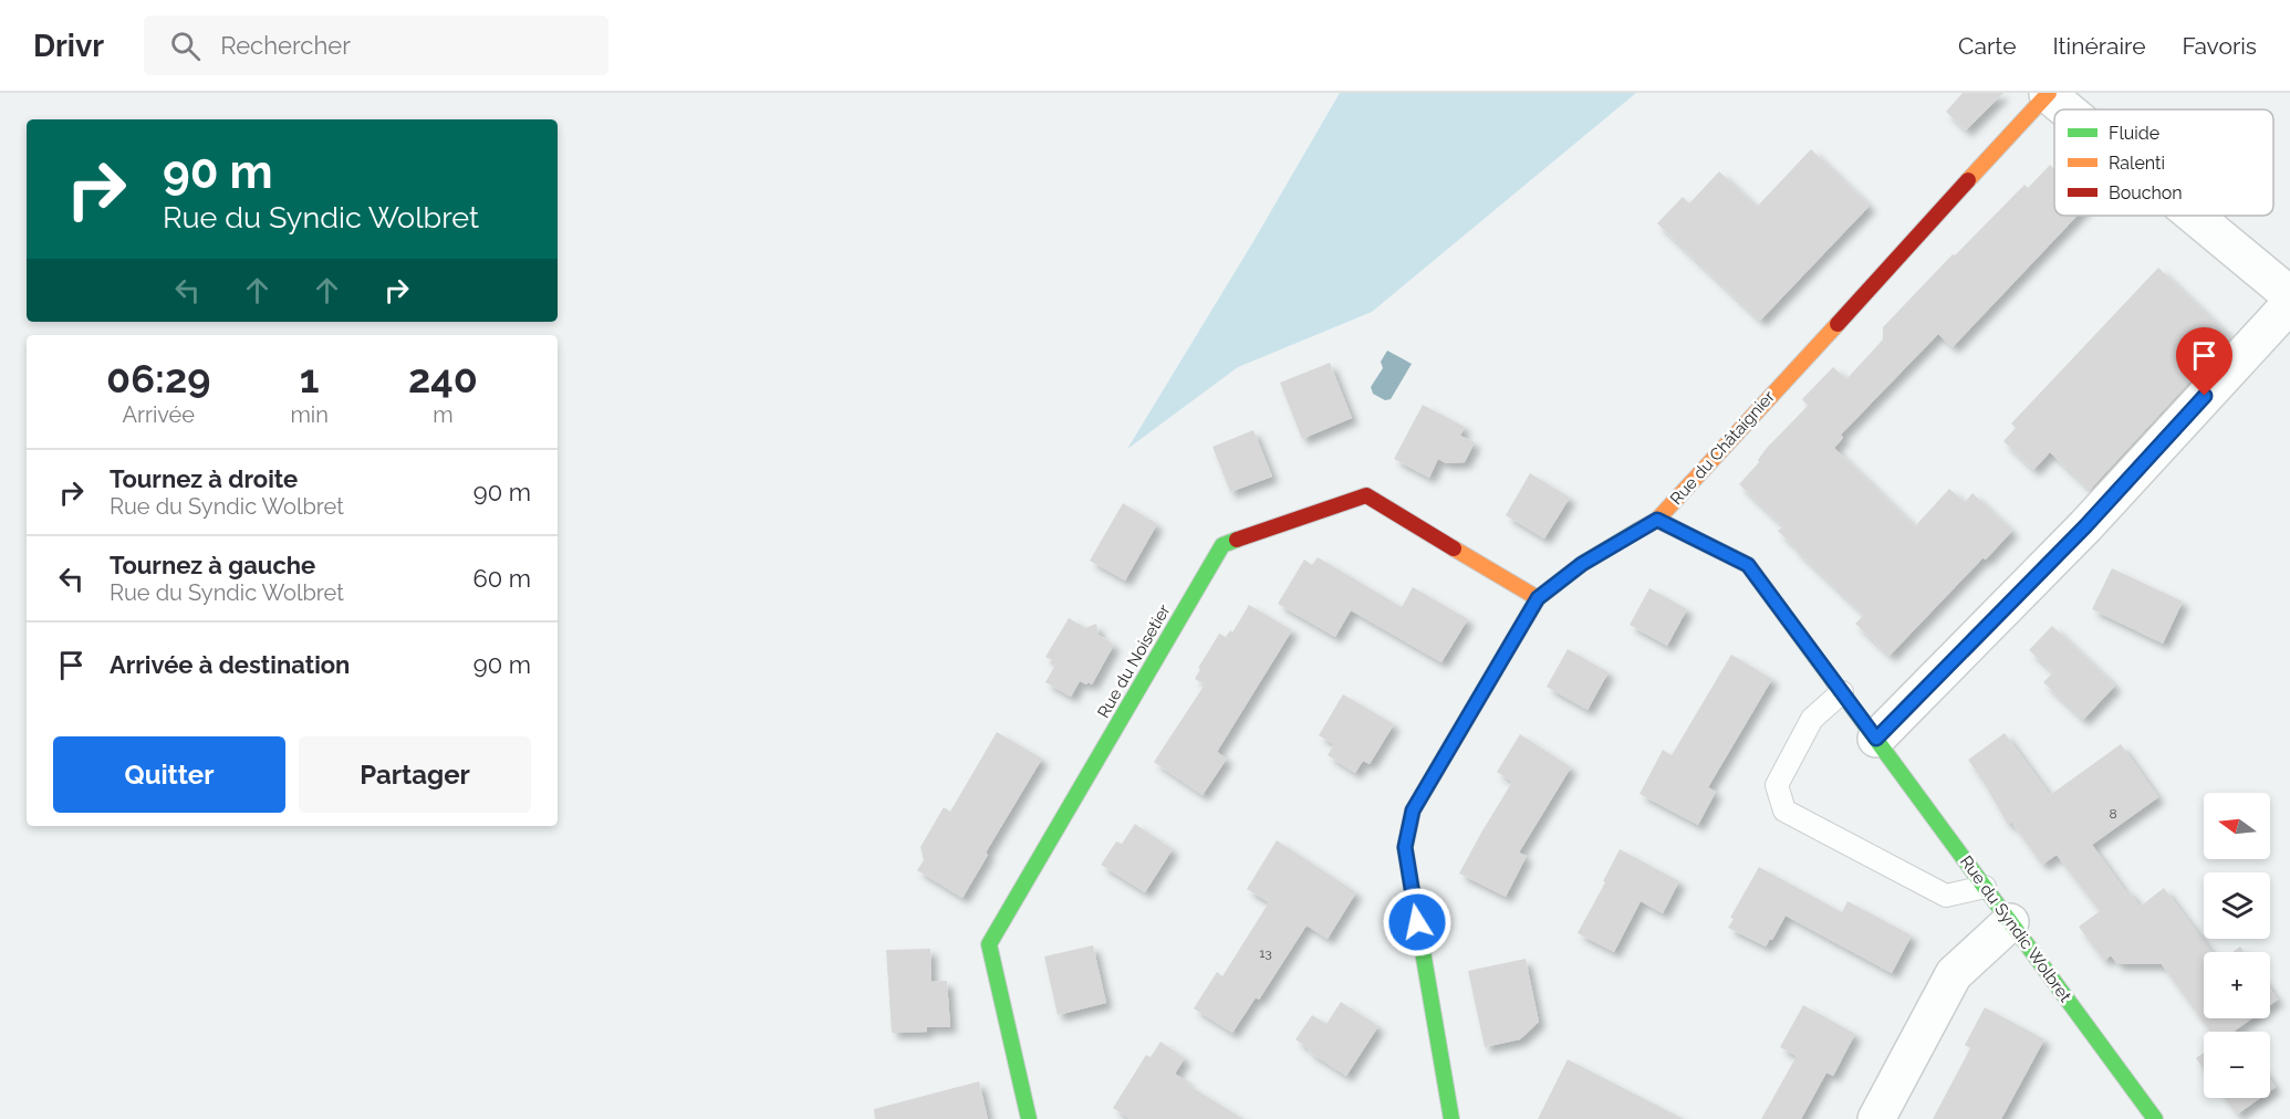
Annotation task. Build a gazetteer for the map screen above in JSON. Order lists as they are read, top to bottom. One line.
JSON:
{"streets":{"street":["Rue du Châtaignier","Rue du Noisetier","Rue du Syndic Wolbret"]},"crossings":[["Rue du Châtaignier","Rue du Noisetier"],["Rue du Châtaignier","Rue du Syndic Wolbret"]],"house_numbers":["8","13"],"legend":["Fluide","Ralenti","Bouchon"],"north":"left","page":{"header":"Drivr","search":"Rechercher","nav":["Carte","Itinéraire","Favoris"],"turn":["90 m","Rue du Syndic Wolbret"],"eta":["06:29","Arrivée","1","min","240","m"],"list":[{"name":"Tournez à droite","note":"Rue du Syndic Wolbret","value":"90 m"},{"name":"Tournez à gauche","note":"Rue du Syndic Wolbret","value":"60 m"},{"name":"Arrivée à destination","value":"90 m"}],"buttons":["Quitter","Partager"],"map_buttons":["+","−"]}}
